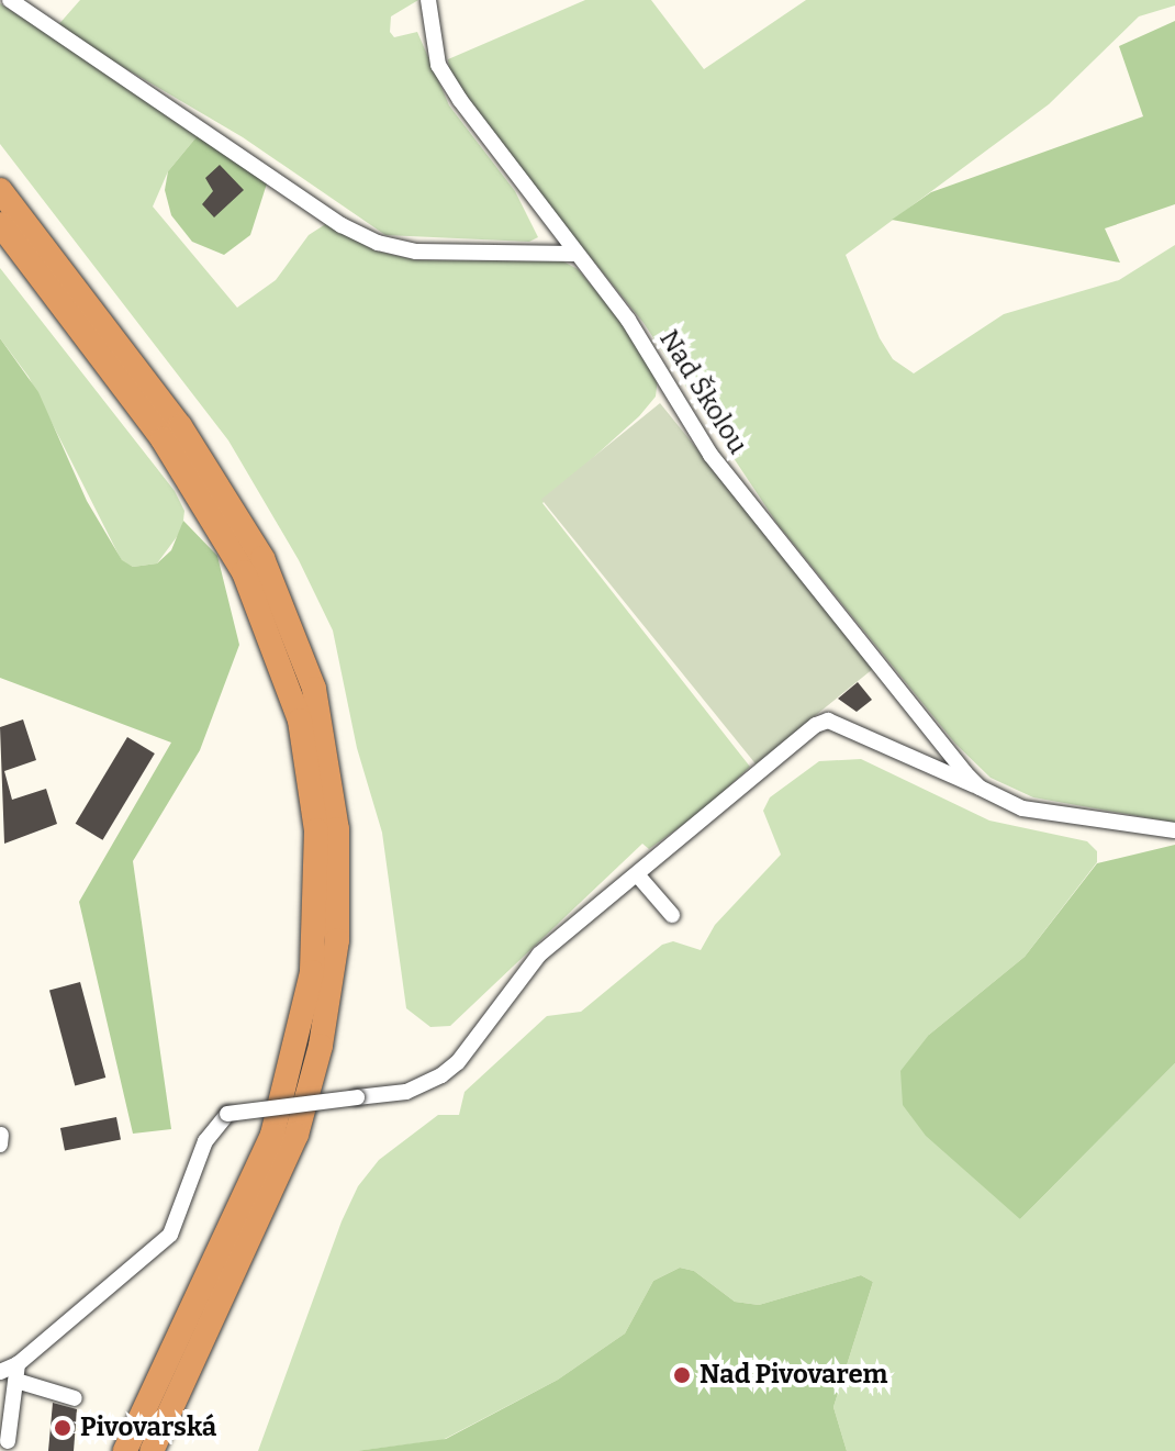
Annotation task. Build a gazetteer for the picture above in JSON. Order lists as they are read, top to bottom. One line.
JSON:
{"streets":{"street":["Nad Školou"]},"places":["Nad Pivovarem","Pivovarská"]}
